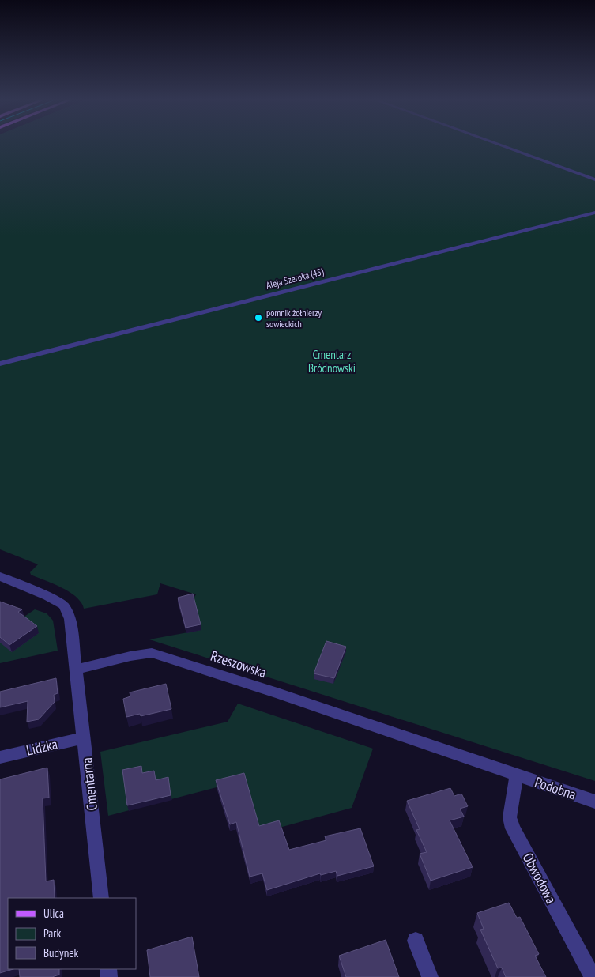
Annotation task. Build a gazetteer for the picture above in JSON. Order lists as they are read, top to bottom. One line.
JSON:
{"streets":{"street":["Aleja Szeroka (45)","Rzeszowska","Lidzka","Cmentarna","Podobna","Obwodowa"]},"crossings":[["Rzeszowska","Cmentarna"],["Rzeszowska","Podobna"],["Rzeszowska","Obwodowa"],["Lidzka","Cmentarna"],["Podobna","Obwodowa"]],"parks":["Cmentarz Bródnowski"],"places":["pomnik żołnierzy sowieckich"],"legend":["Ulica","Park","Budynek"]}
